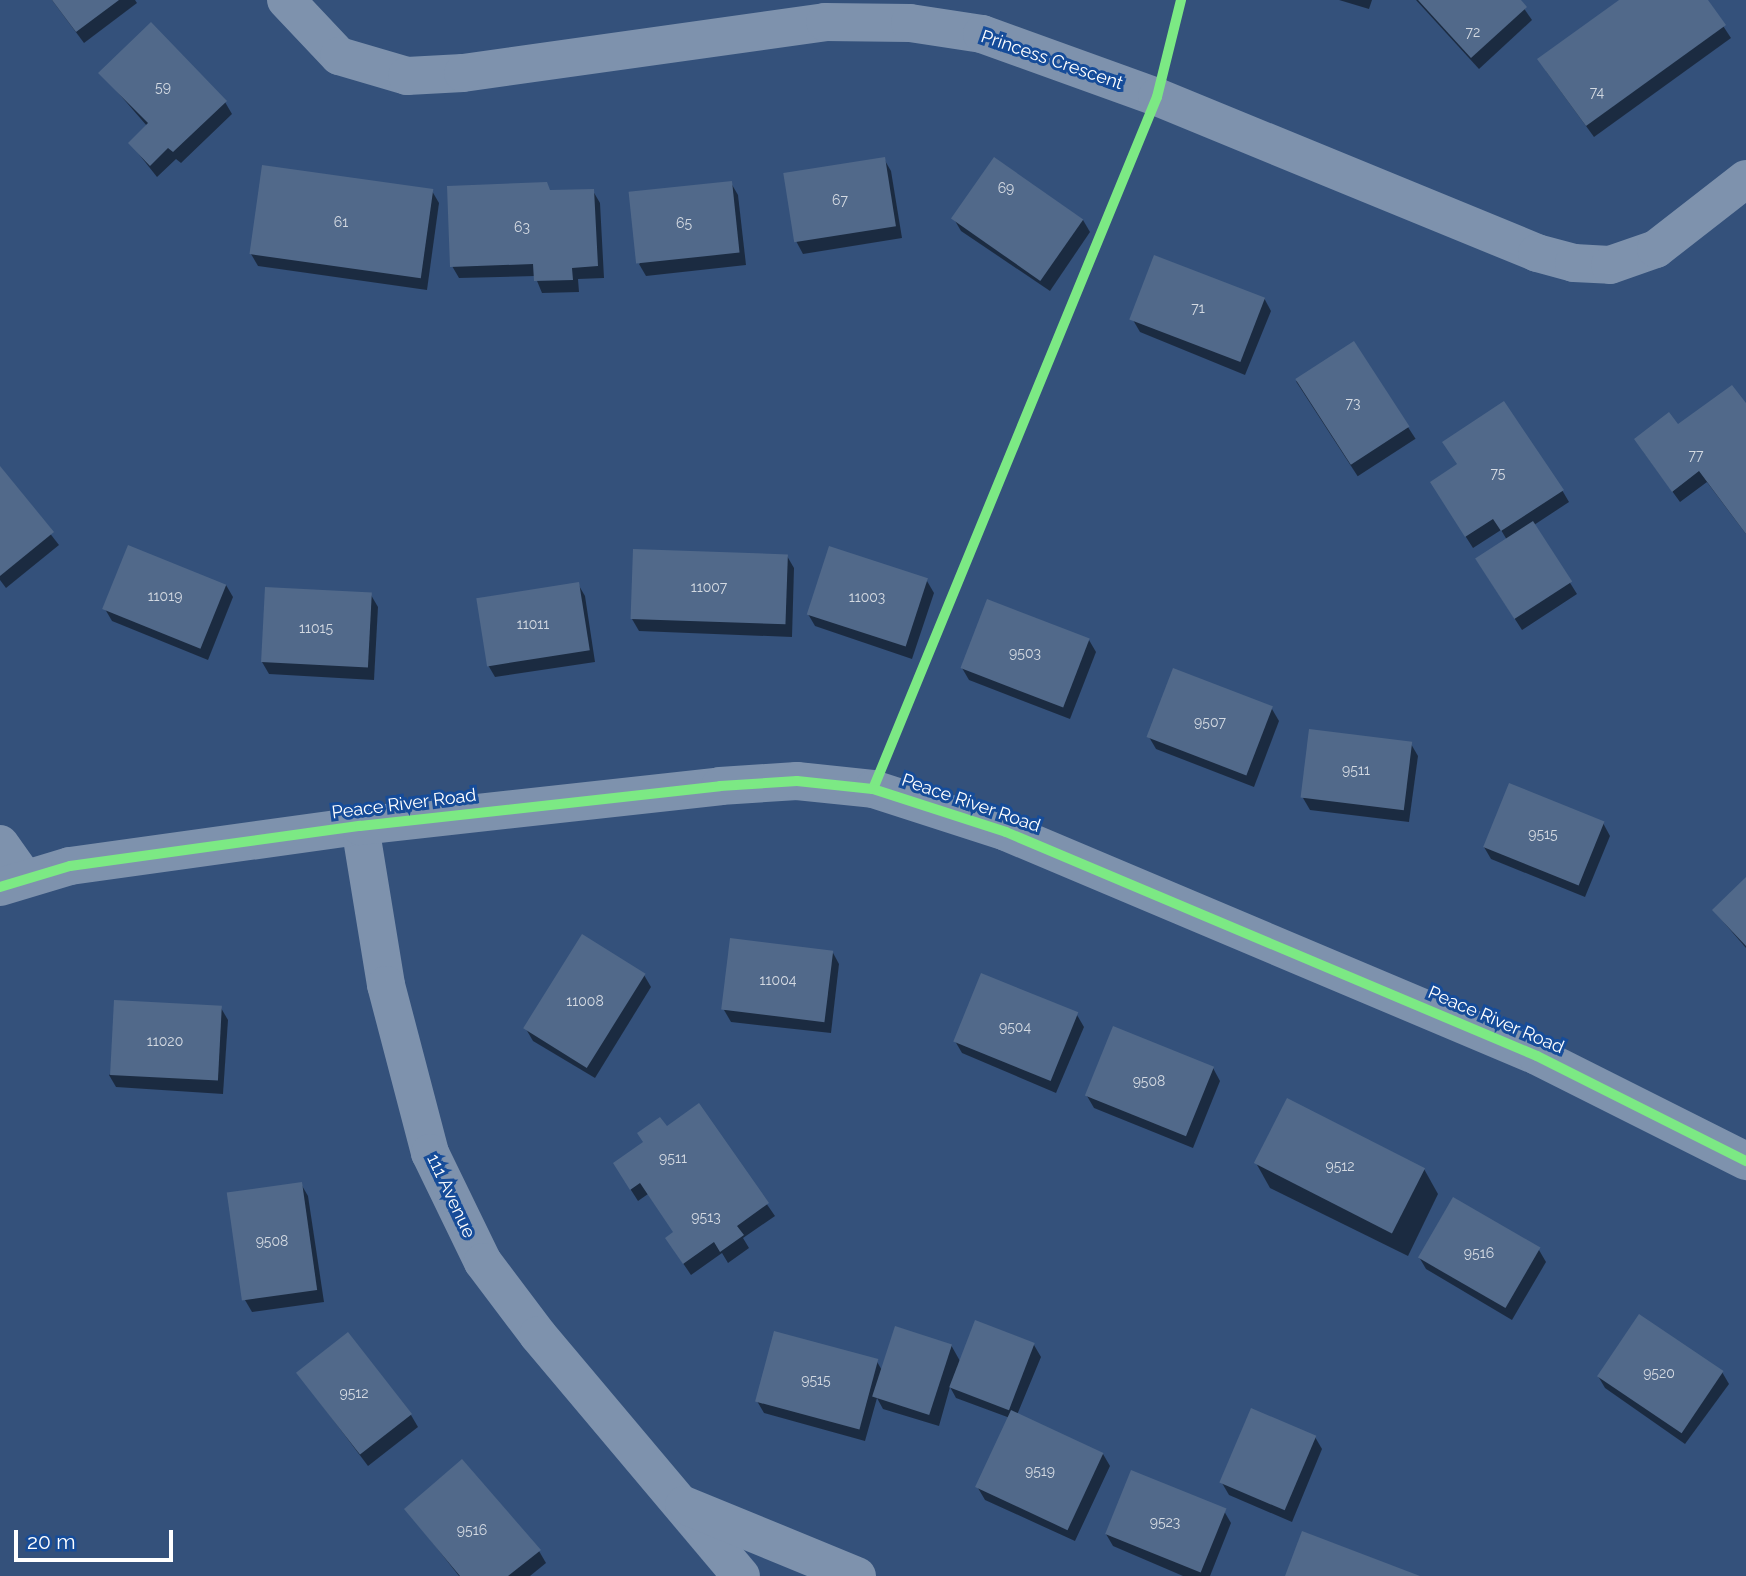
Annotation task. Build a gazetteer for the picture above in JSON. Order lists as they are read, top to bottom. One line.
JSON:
{"streets":{"street":["Princess Crescent","Peace River Road","111 Avenue"]},"crossings":[["Peace River Road","111 Avenue"]],"house_numbers":["72","59","74","69","67","61","65","63","71","73","77","75","11007","11019","11003","11011","11015","9503","9507","9511","9515","11004","11008","9504","11020","9508","9511","9512","9513","9508","9516","9520","9515","9512","9519","9523","9516"],"scale_bar":"20 m"}
